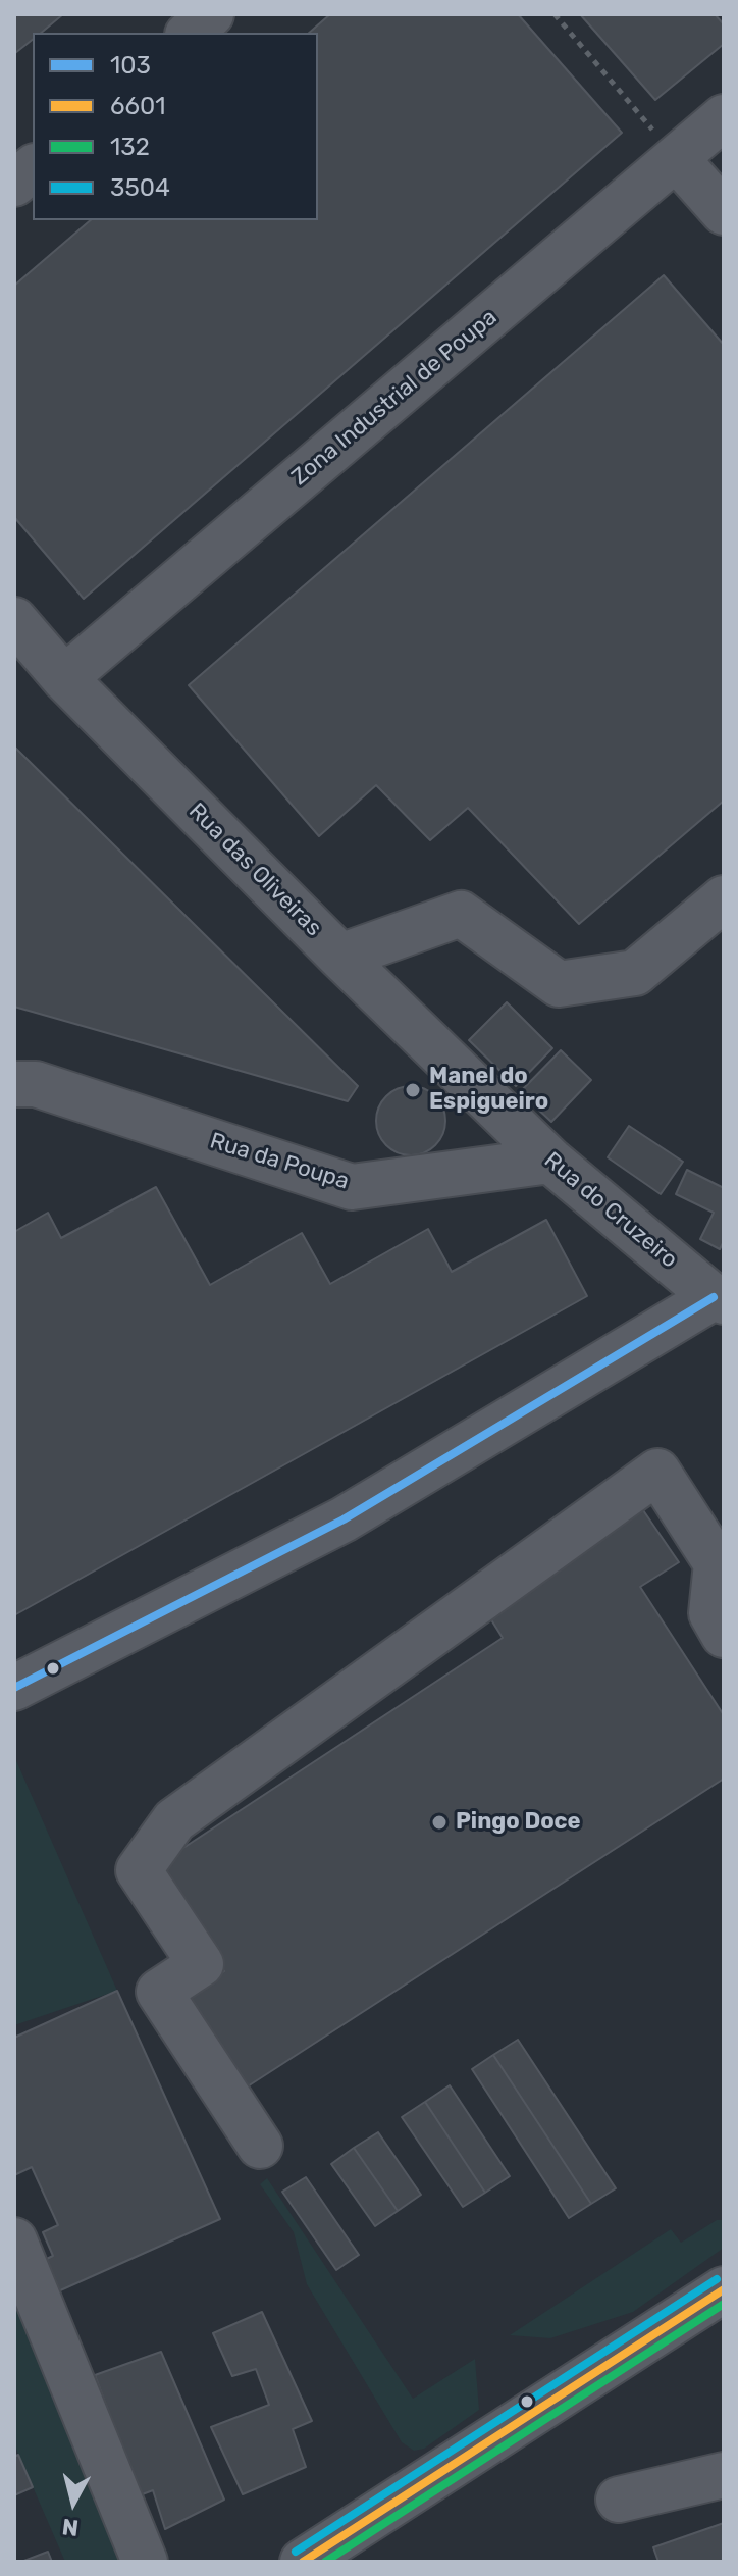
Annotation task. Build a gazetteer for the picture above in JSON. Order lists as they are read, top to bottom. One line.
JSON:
{"streets":{"street":["Zona Industrial de Poupa","Rua das Oliveiras","Rua da Poupa","Rua do Cruzeiro"]},"crossings":[["Zona Industrial de Poupa","Rua das Oliveiras"],["Rua das Oliveiras","Rua do Cruzeiro"],["Rua da Poupa","Rua do Cruzeiro"]],"places":["Manel do Espigueiro","Pingo Doce"],"lines":["transit line 103","transit line 3504","transit line 6601","transit line 132"],"legend":["103","6601","132","3504"],"north":"bottom"}
